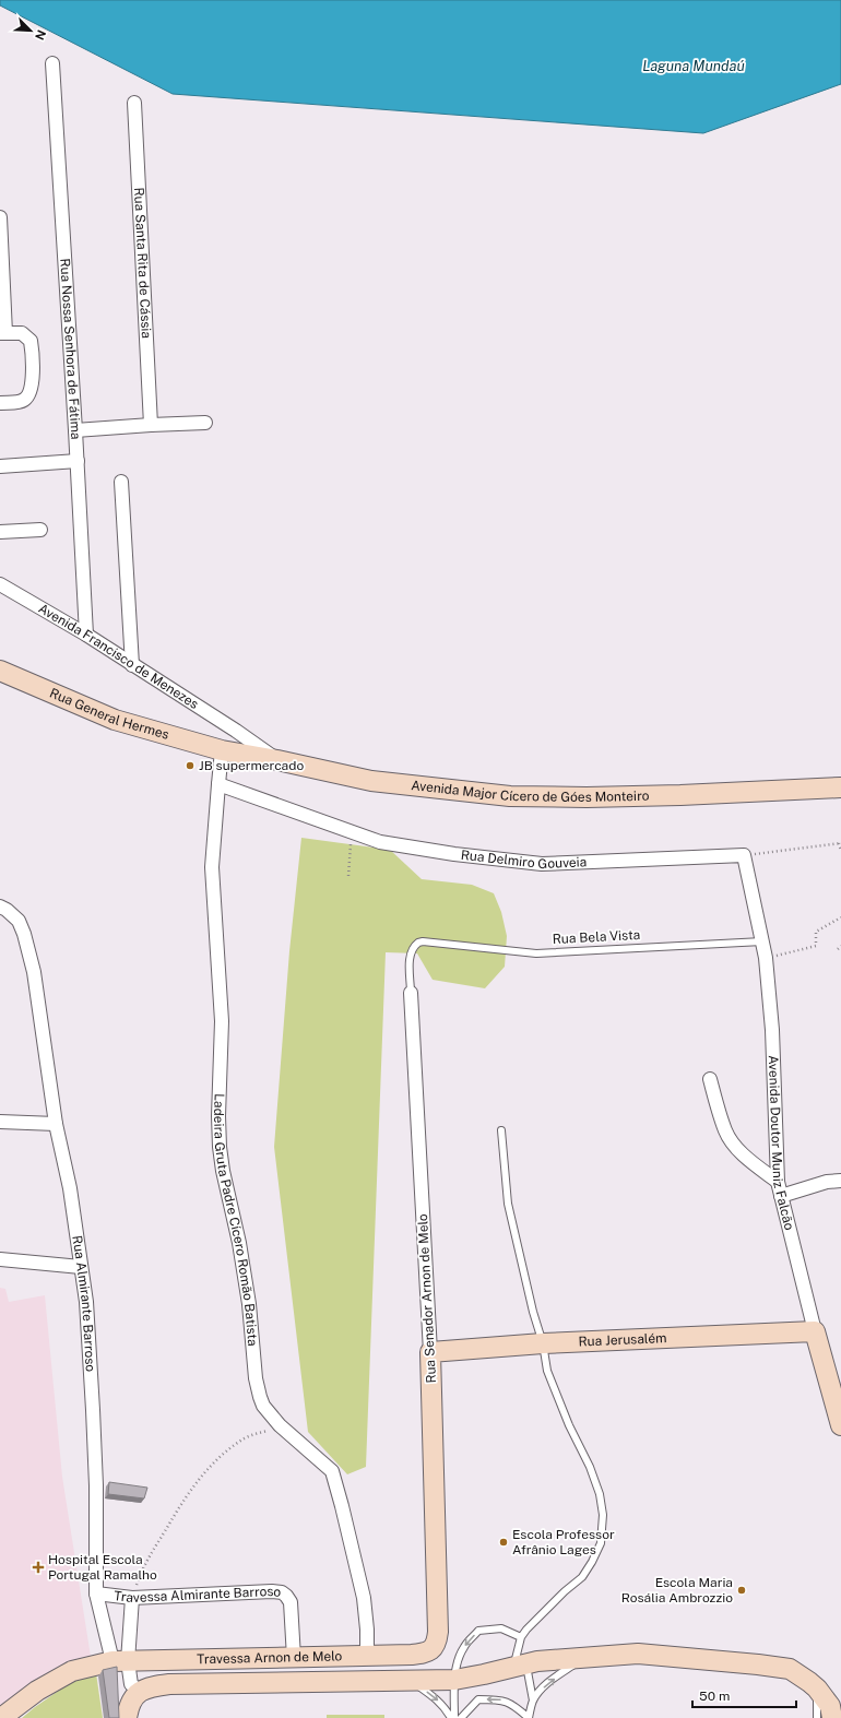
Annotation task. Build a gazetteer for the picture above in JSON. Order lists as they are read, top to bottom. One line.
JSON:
{"streets":{"street":["Rua Santa Rita de Cássia","Rua Nossa Senhora de Fátima","Avenida Francisco de Menezes","Rua General Hermes","Avenida Major Cícero de Góes Monteiro","Rua Delmiro Gouveia","Avenida Doutor Muniz Falcão","Ladeira Gruta Padre Cícero Romão Batista","Rua Senador Arnon de Melo","Rua Almirante Barroso","Rua Jerusalém","Travessa Almirante Barroso","Travessa Arnon de Melo"],"lane":["Rua Bela Vista"]},"crossings":[["Rua Nossa Senhora de Fátima","Avenida Francisco de Menezes"],["Avenida Francisco de Menezes","Avenida Major Cícero de Góes Monteiro"],["Rua General Hermes","Avenida Major Cícero de Góes Monteiro"],["Rua General Hermes","Ladeira Gruta Padre Cícero Romão Batista"],["Avenida Major Cícero de Góes Monteiro","Ladeira Gruta Padre Cícero Romão Batista"],["Rua Delmiro Gouveia","Avenida Doutor Muniz Falcão"],["Rua Delmiro Gouveia","Ladeira Gruta Padre Cícero Romão Batista"],["Rua Bela Vista","Avenida Doutor Muniz Falcão"],["Rua Bela Vista","Rua Senador Arnon de Melo"],["Avenida Doutor Muniz Falcão","Rua Jerusalém"],["Ladeira Gruta Padre Cícero Romão Batista","Travessa Arnon de Melo"],["Rua Senador Arnon de Melo","Rua Jerusalém"],["Rua Senador Arnon de Melo","Travessa Arnon de Melo"],["Rua Almirante Barroso","Travessa Almirante Barroso"],["Rua Almirante Barroso","Travessa Arnon de Melo"],["Travessa Almirante Barroso","Travessa Arnon de Melo"]],"water":["Laguna Mundaú"],"places":{"other":["JB supermercado","Escola Professor Afrânio Lages","Escola Maria Rosália Ambrozzio"],"health":["Hospital Escola Portugal Ramalho"]},"scale_bar":"50 m","north":"bottom right"}
